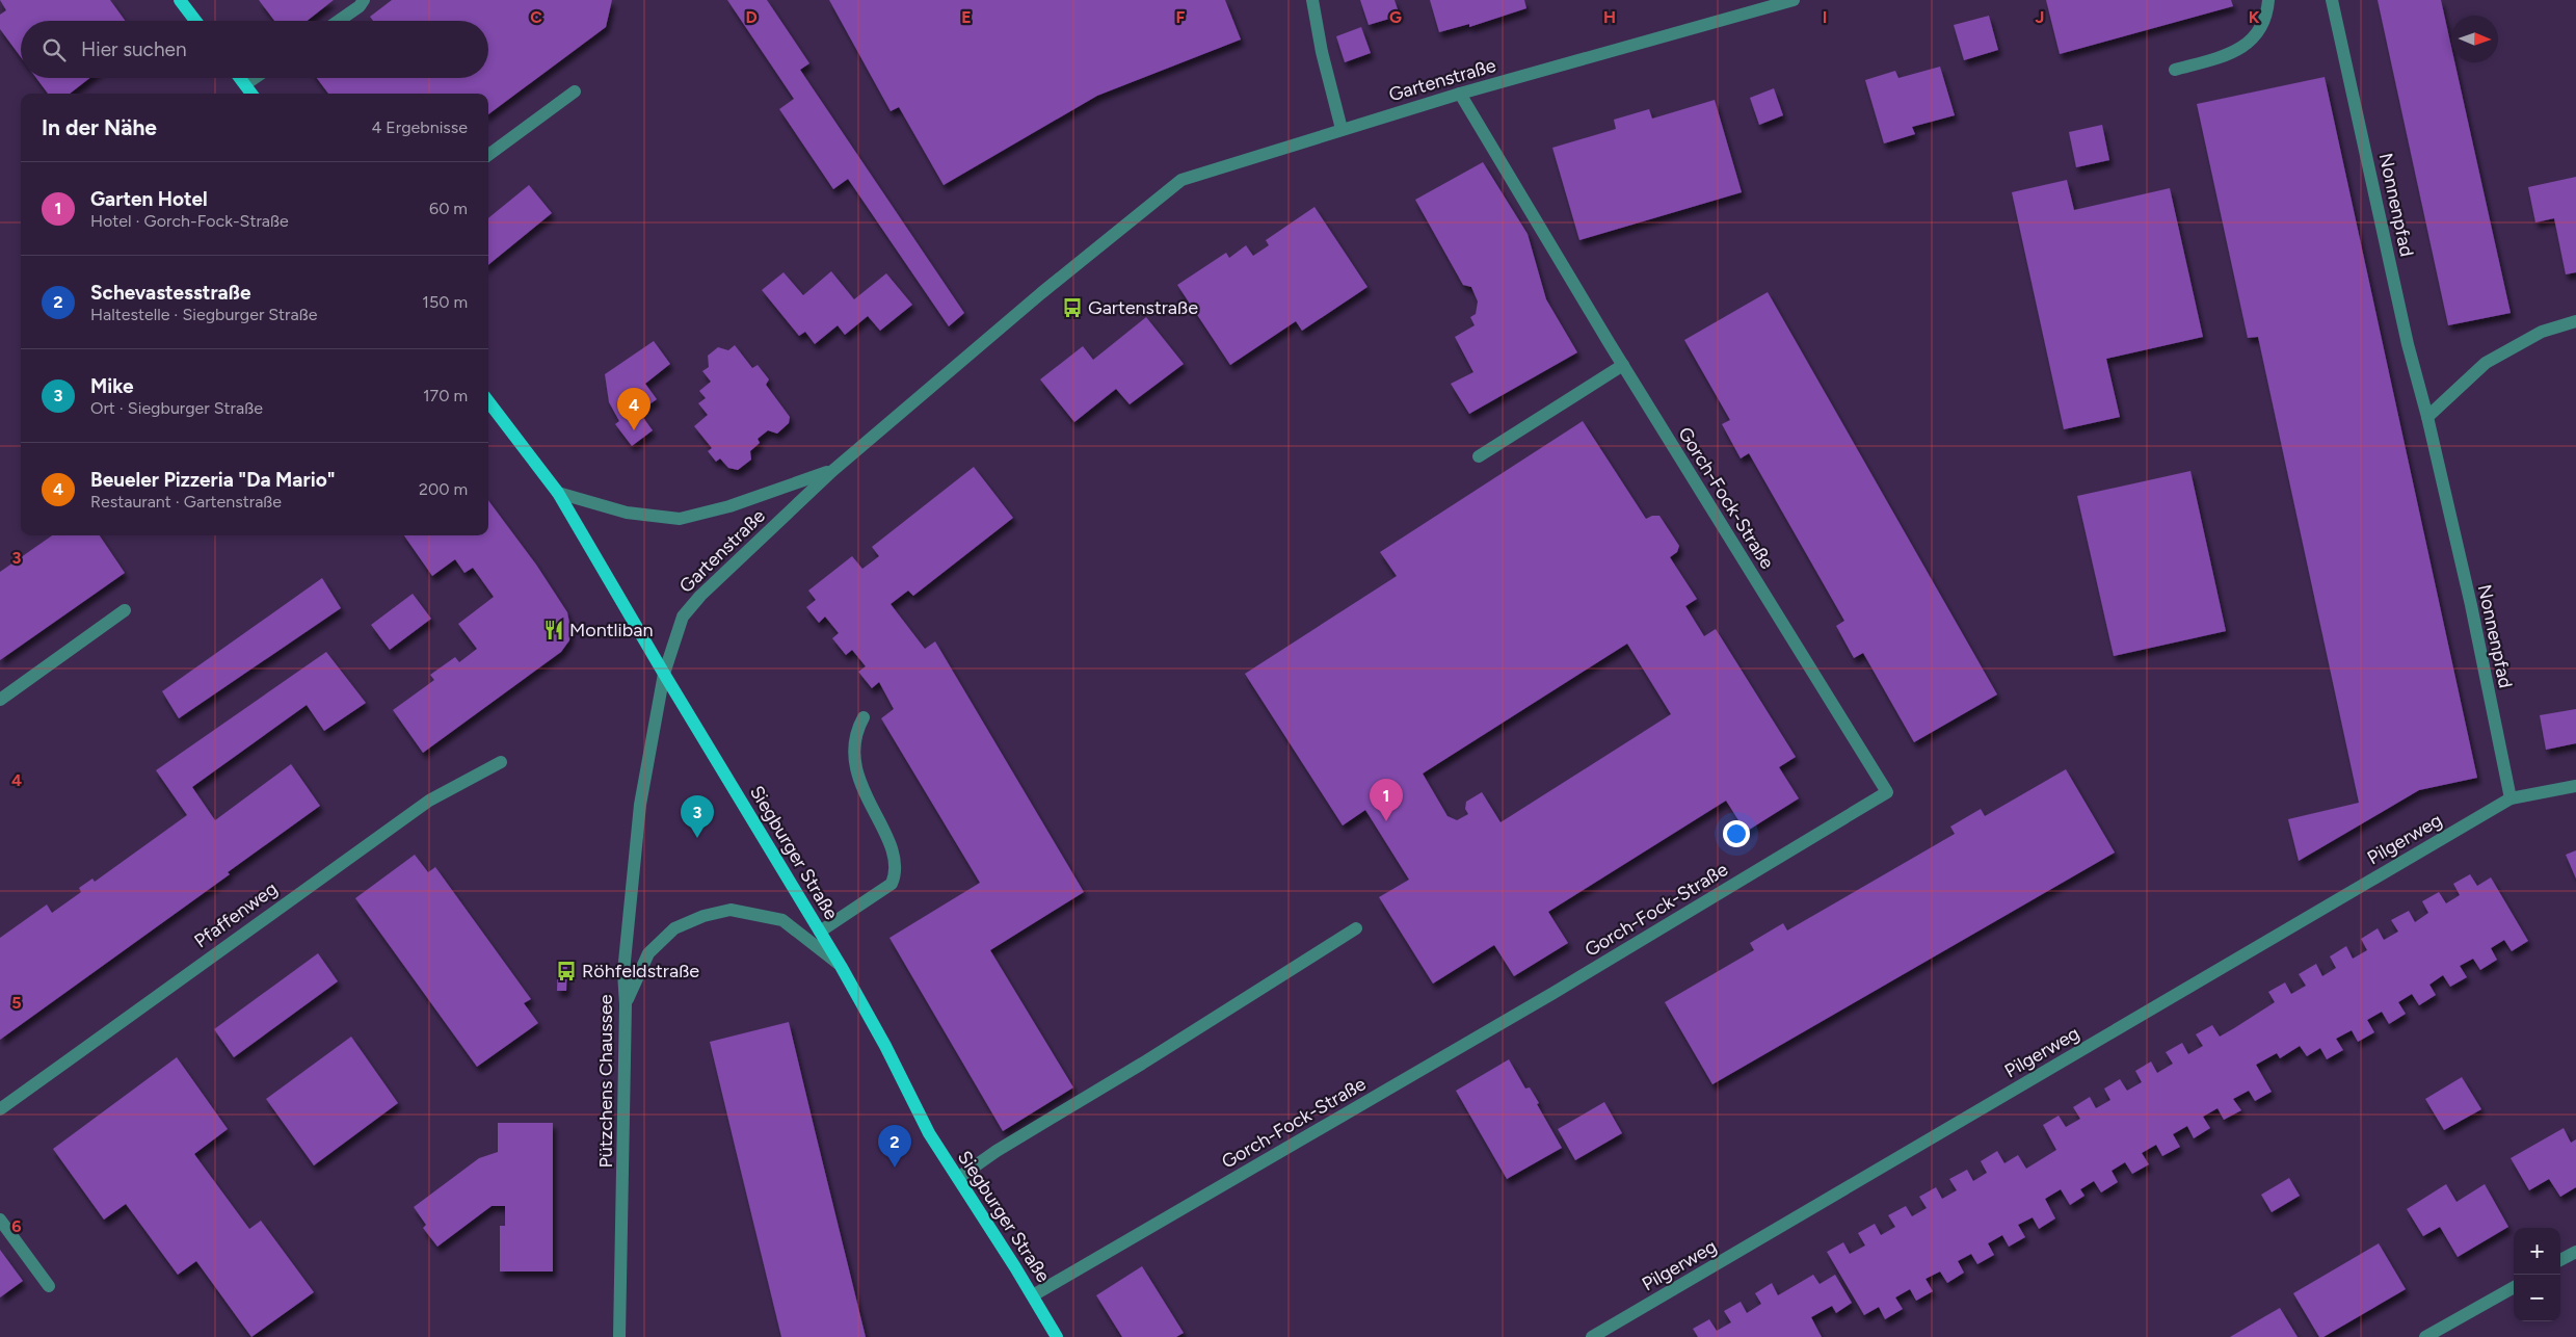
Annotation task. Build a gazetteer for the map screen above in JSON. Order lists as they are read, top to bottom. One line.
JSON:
{"streets":{"main road":["Siegburger Straße"],"street":["Gartenstraße","Nonnenpfad","Gorch-Fock-Straße","Pilgerweg","Pfaffenweg","Pützchens Chaussee"]},"crossings":[["Gartenstraße","Gorch-Fock-Straße"],["Gartenstraße","Siegburger Straße"],["Gartenstraße","Pützchens Chaussee"],["Nonnenpfad","Pilgerweg"],["Gorch-Fock-Straße","Siegburger Straße"],["Siegburger Straße","Pützchens Chaussee"]],"places":{"bus stop":["Gartenstraße","Röhfeldstraße"],"restaurant":["Montliban"]},"north":"right","page":{"search":"Hier suchen","heading":["In der Nähe","4 Ergebnisse"],"list":[{"mark":"1","name":"Garten Hotel","note":"Hotel · Gorch-Fock-Straße","value":"60 m"},{"mark":"2","name":"Schevastesstraße","note":"Haltestelle · Siegburger Straße","value":"150 m"},{"mark":"3","name":"Mike","note":"Ort · Siegburger Straße","value":"170 m"},{"mark":"4","name":"Beueler Pizzeria \"Da Mario\"","note":"Restaurant · Gartenstraße","value":"200 m"}],"pins":["4","1","3","2"],"map_buttons":["+","−"]},"grid":{"columns":["C","D","E","F","G","H","I","J","K"],"rows":["3","4","5","6"]}}
